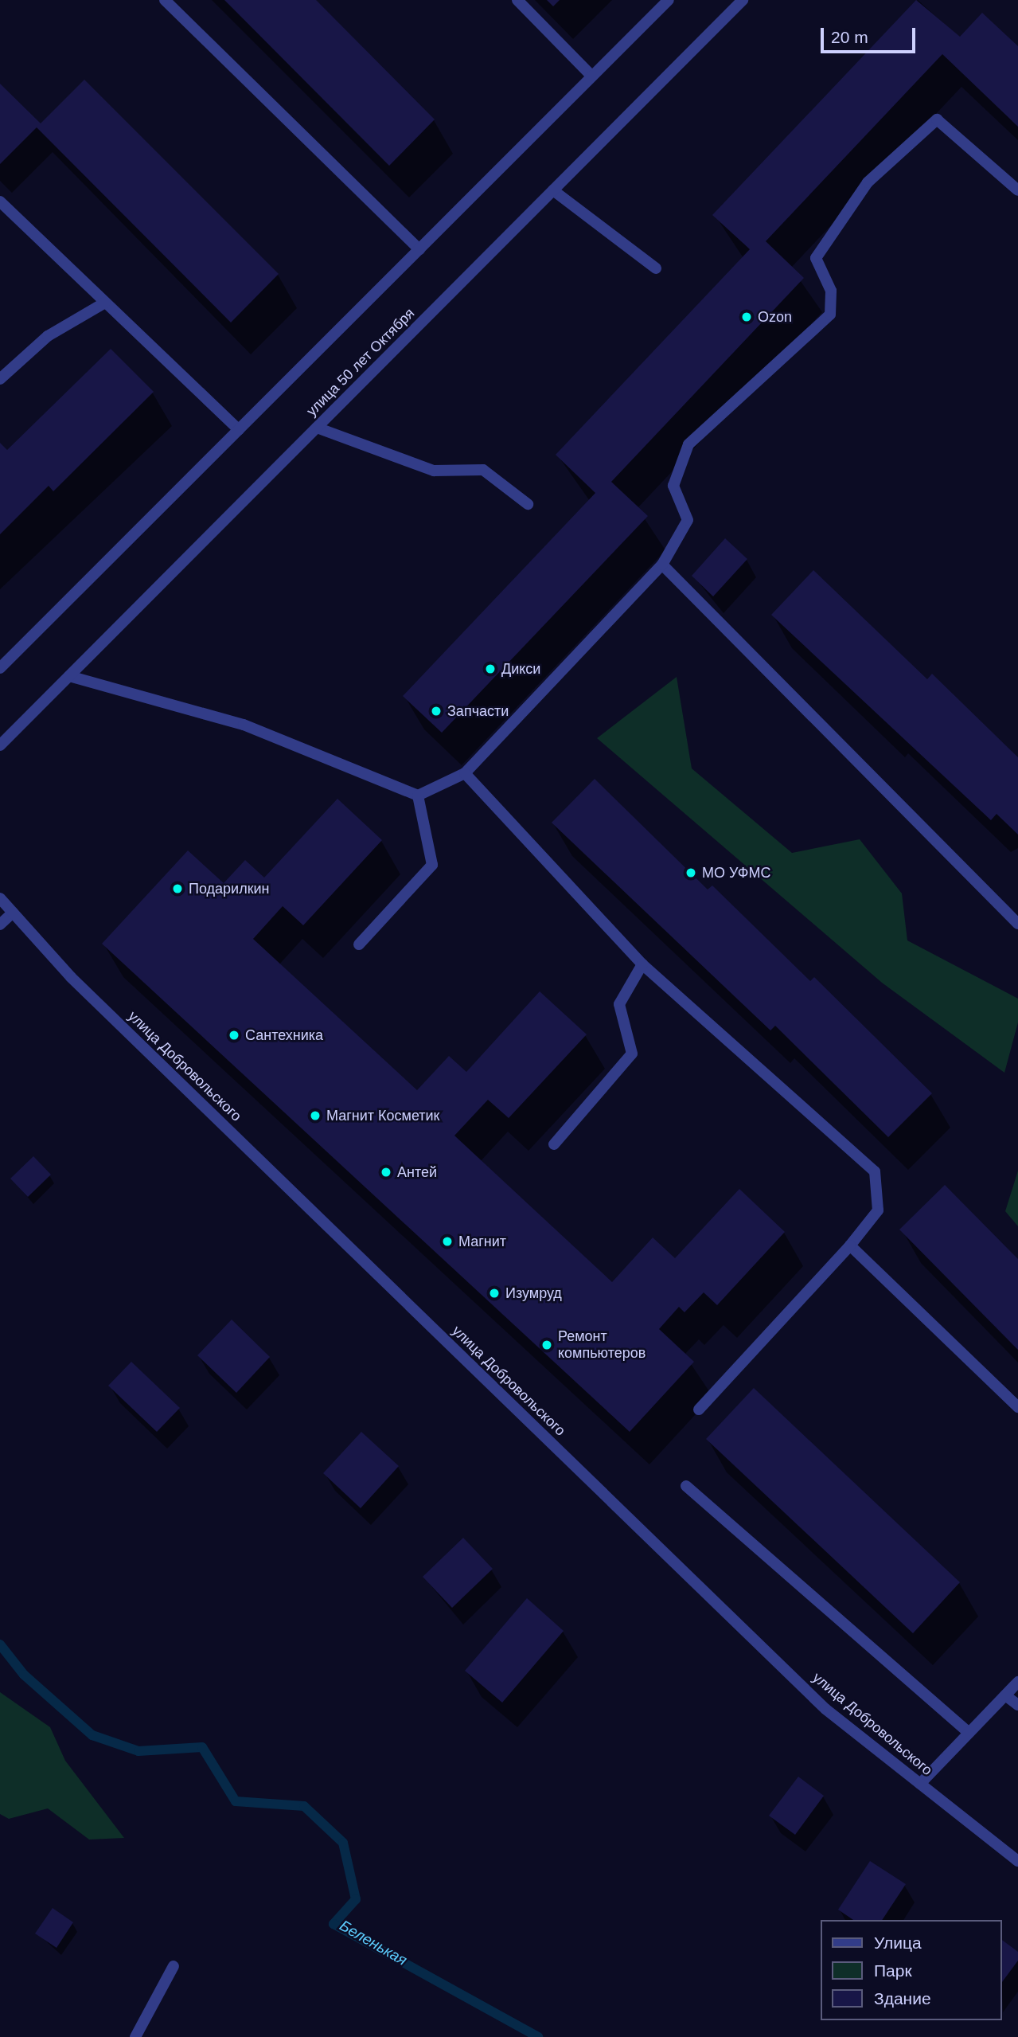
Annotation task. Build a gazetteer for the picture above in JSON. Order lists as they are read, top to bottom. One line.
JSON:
{"streets":{"street":["улица 50 лет Октября","улица Добровольского"]},"water":["Беленькая"],"places":["Ozon","Дикси","Запчасти","МО УФМС","Подарилкин","Сантехника","Магнит Косметик","Антей","Магнит","Изумруд","Ремонт компьютеров"],"legend":["Улица","Парк","Здание"],"scale_bar":"20 m"}
